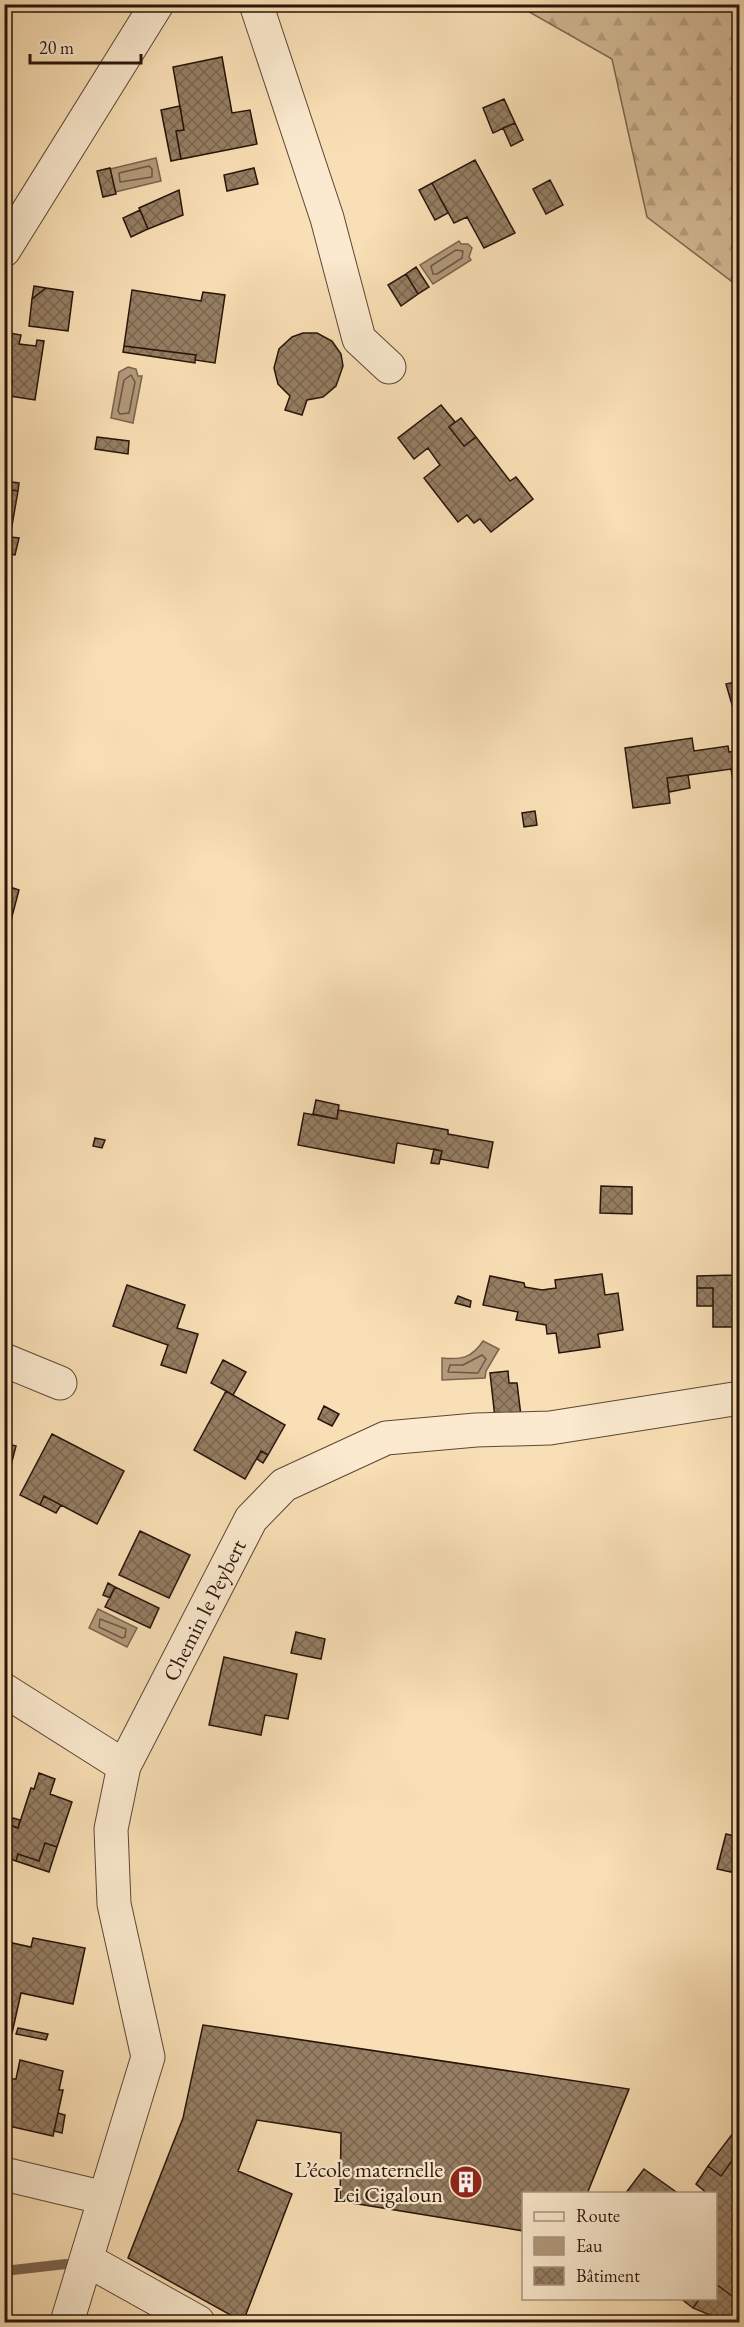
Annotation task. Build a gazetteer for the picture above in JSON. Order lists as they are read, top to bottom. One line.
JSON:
{"streets":{"street":["Chemin le Peybert"]},"places":{"building":["L’école maternelle Lei Cigaloun"]},"legend":["Route","Eau","Bâtiment"],"scale_bar":"20 m"}
